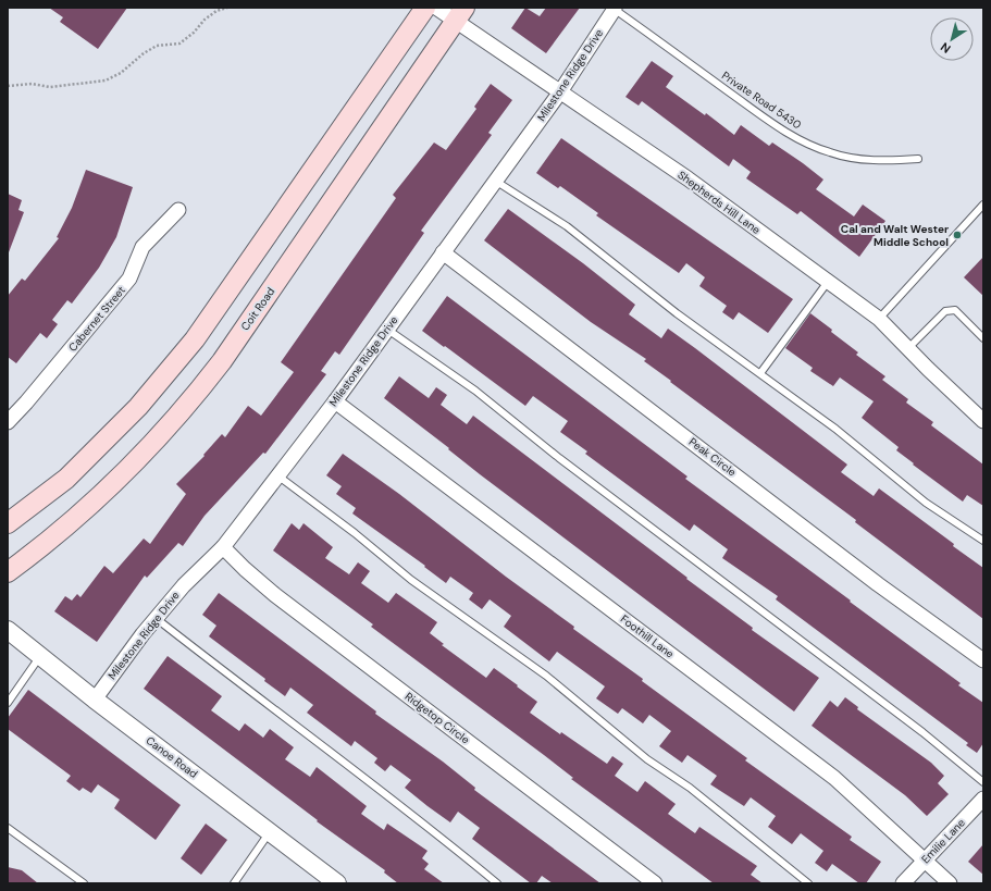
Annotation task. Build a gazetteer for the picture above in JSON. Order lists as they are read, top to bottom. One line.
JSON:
{"streets":{"main road":["Coit Road"],"street":["Milestone Ridge Drive","Shepherds Hill Lane","Cabernet Street","Peak Circle","Foothill Lane","Ridgetop Circle","Canoe Road","Emilie Lane"],"lane":["Private Road 5430"]},"crossings":[["Milestone Ridge Drive","Private Road 5430"],["Milestone Ridge Drive","Shepherds Hill Lane"],["Milestone Ridge Drive","Peak Circle"],["Milestone Ridge Drive","Foothill Lane"],["Milestone Ridge Drive","Ridgetop Circle"],["Milestone Ridge Drive","Canoe Road"],["Shepherds Hill Lane","Coit Road"],["Foothill Lane","Emilie Lane"]],"places":["Cal and Walt Wester Middle School"],"north":"bottom left"}
